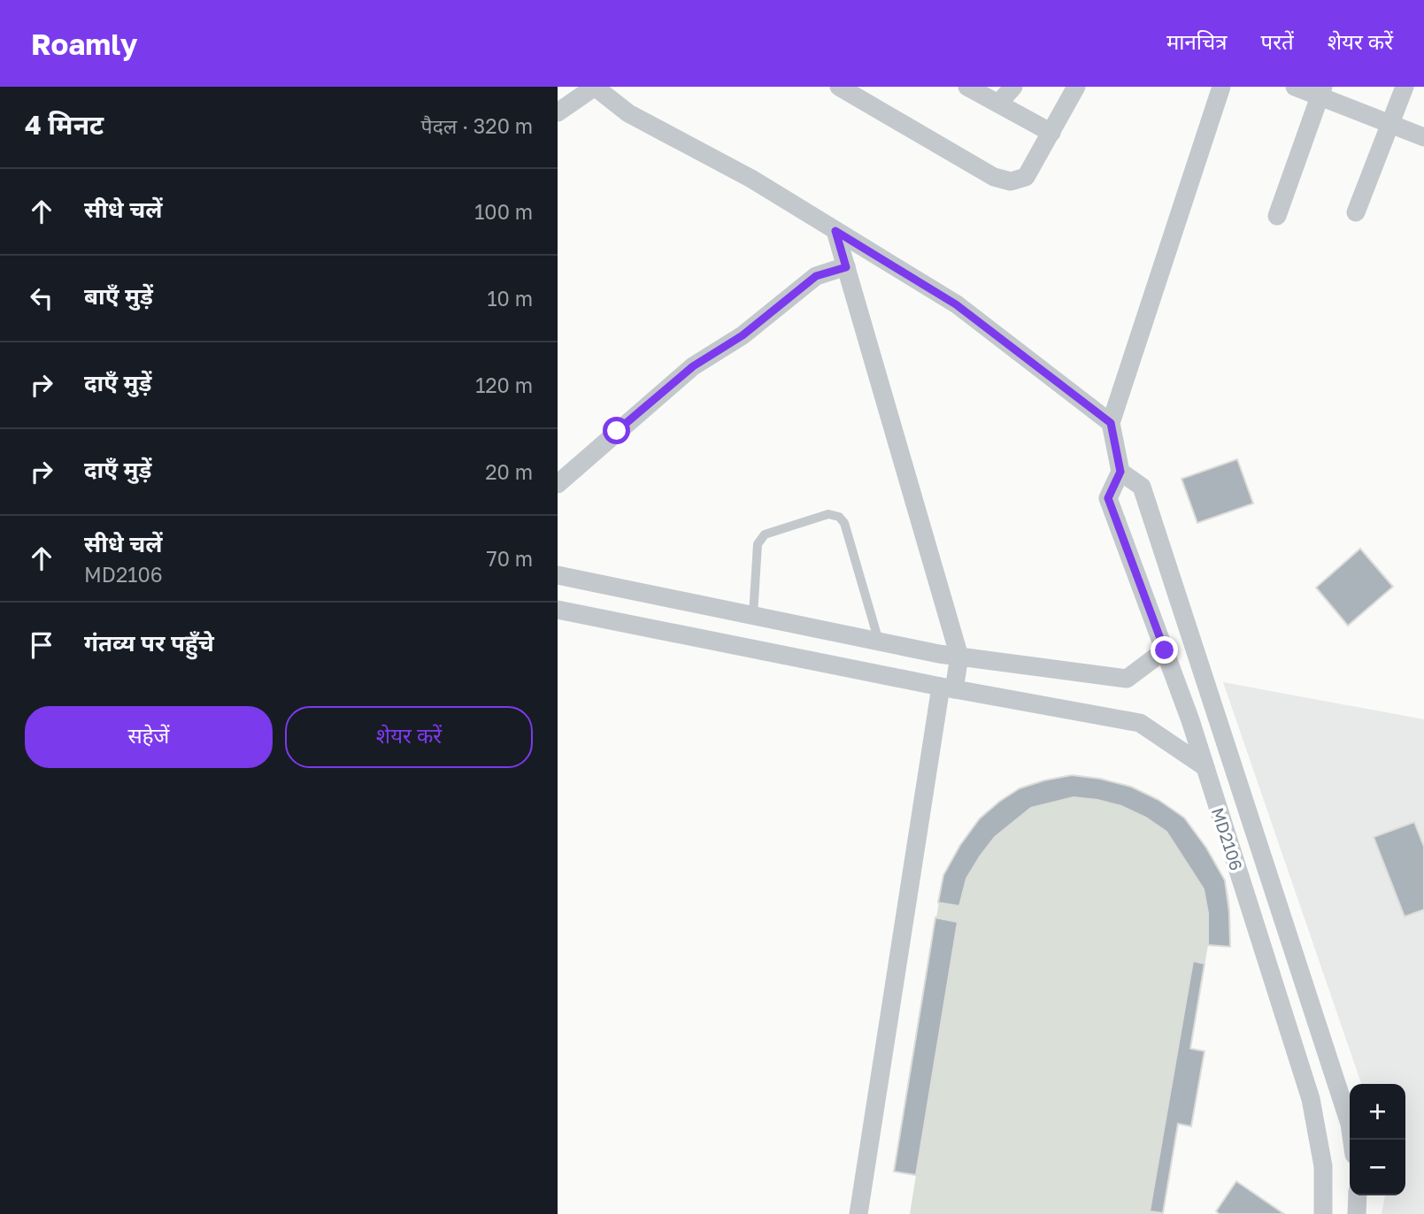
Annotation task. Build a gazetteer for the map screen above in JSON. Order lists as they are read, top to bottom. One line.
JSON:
{"streets":{"street":["MD2106"]},"page":{"header":"Roamly","nav":["मानचित्र","परतें","शेयर करें"],"heading":["4 मिनट","पैदल · 320 m"],"list":[["सीधे चलें","100 m"],["बाएँ मुड़ें","10 m"],["दाएँ मुड़ें","120 m"],["दाएँ मुड़ें","20 m"],["सीधे चलें","MD2106","70 m"],"गंतव्य पर पहुँचे"],"buttons":["सहेजें","शेयर करें"],"map_buttons":["+","−"]}}
